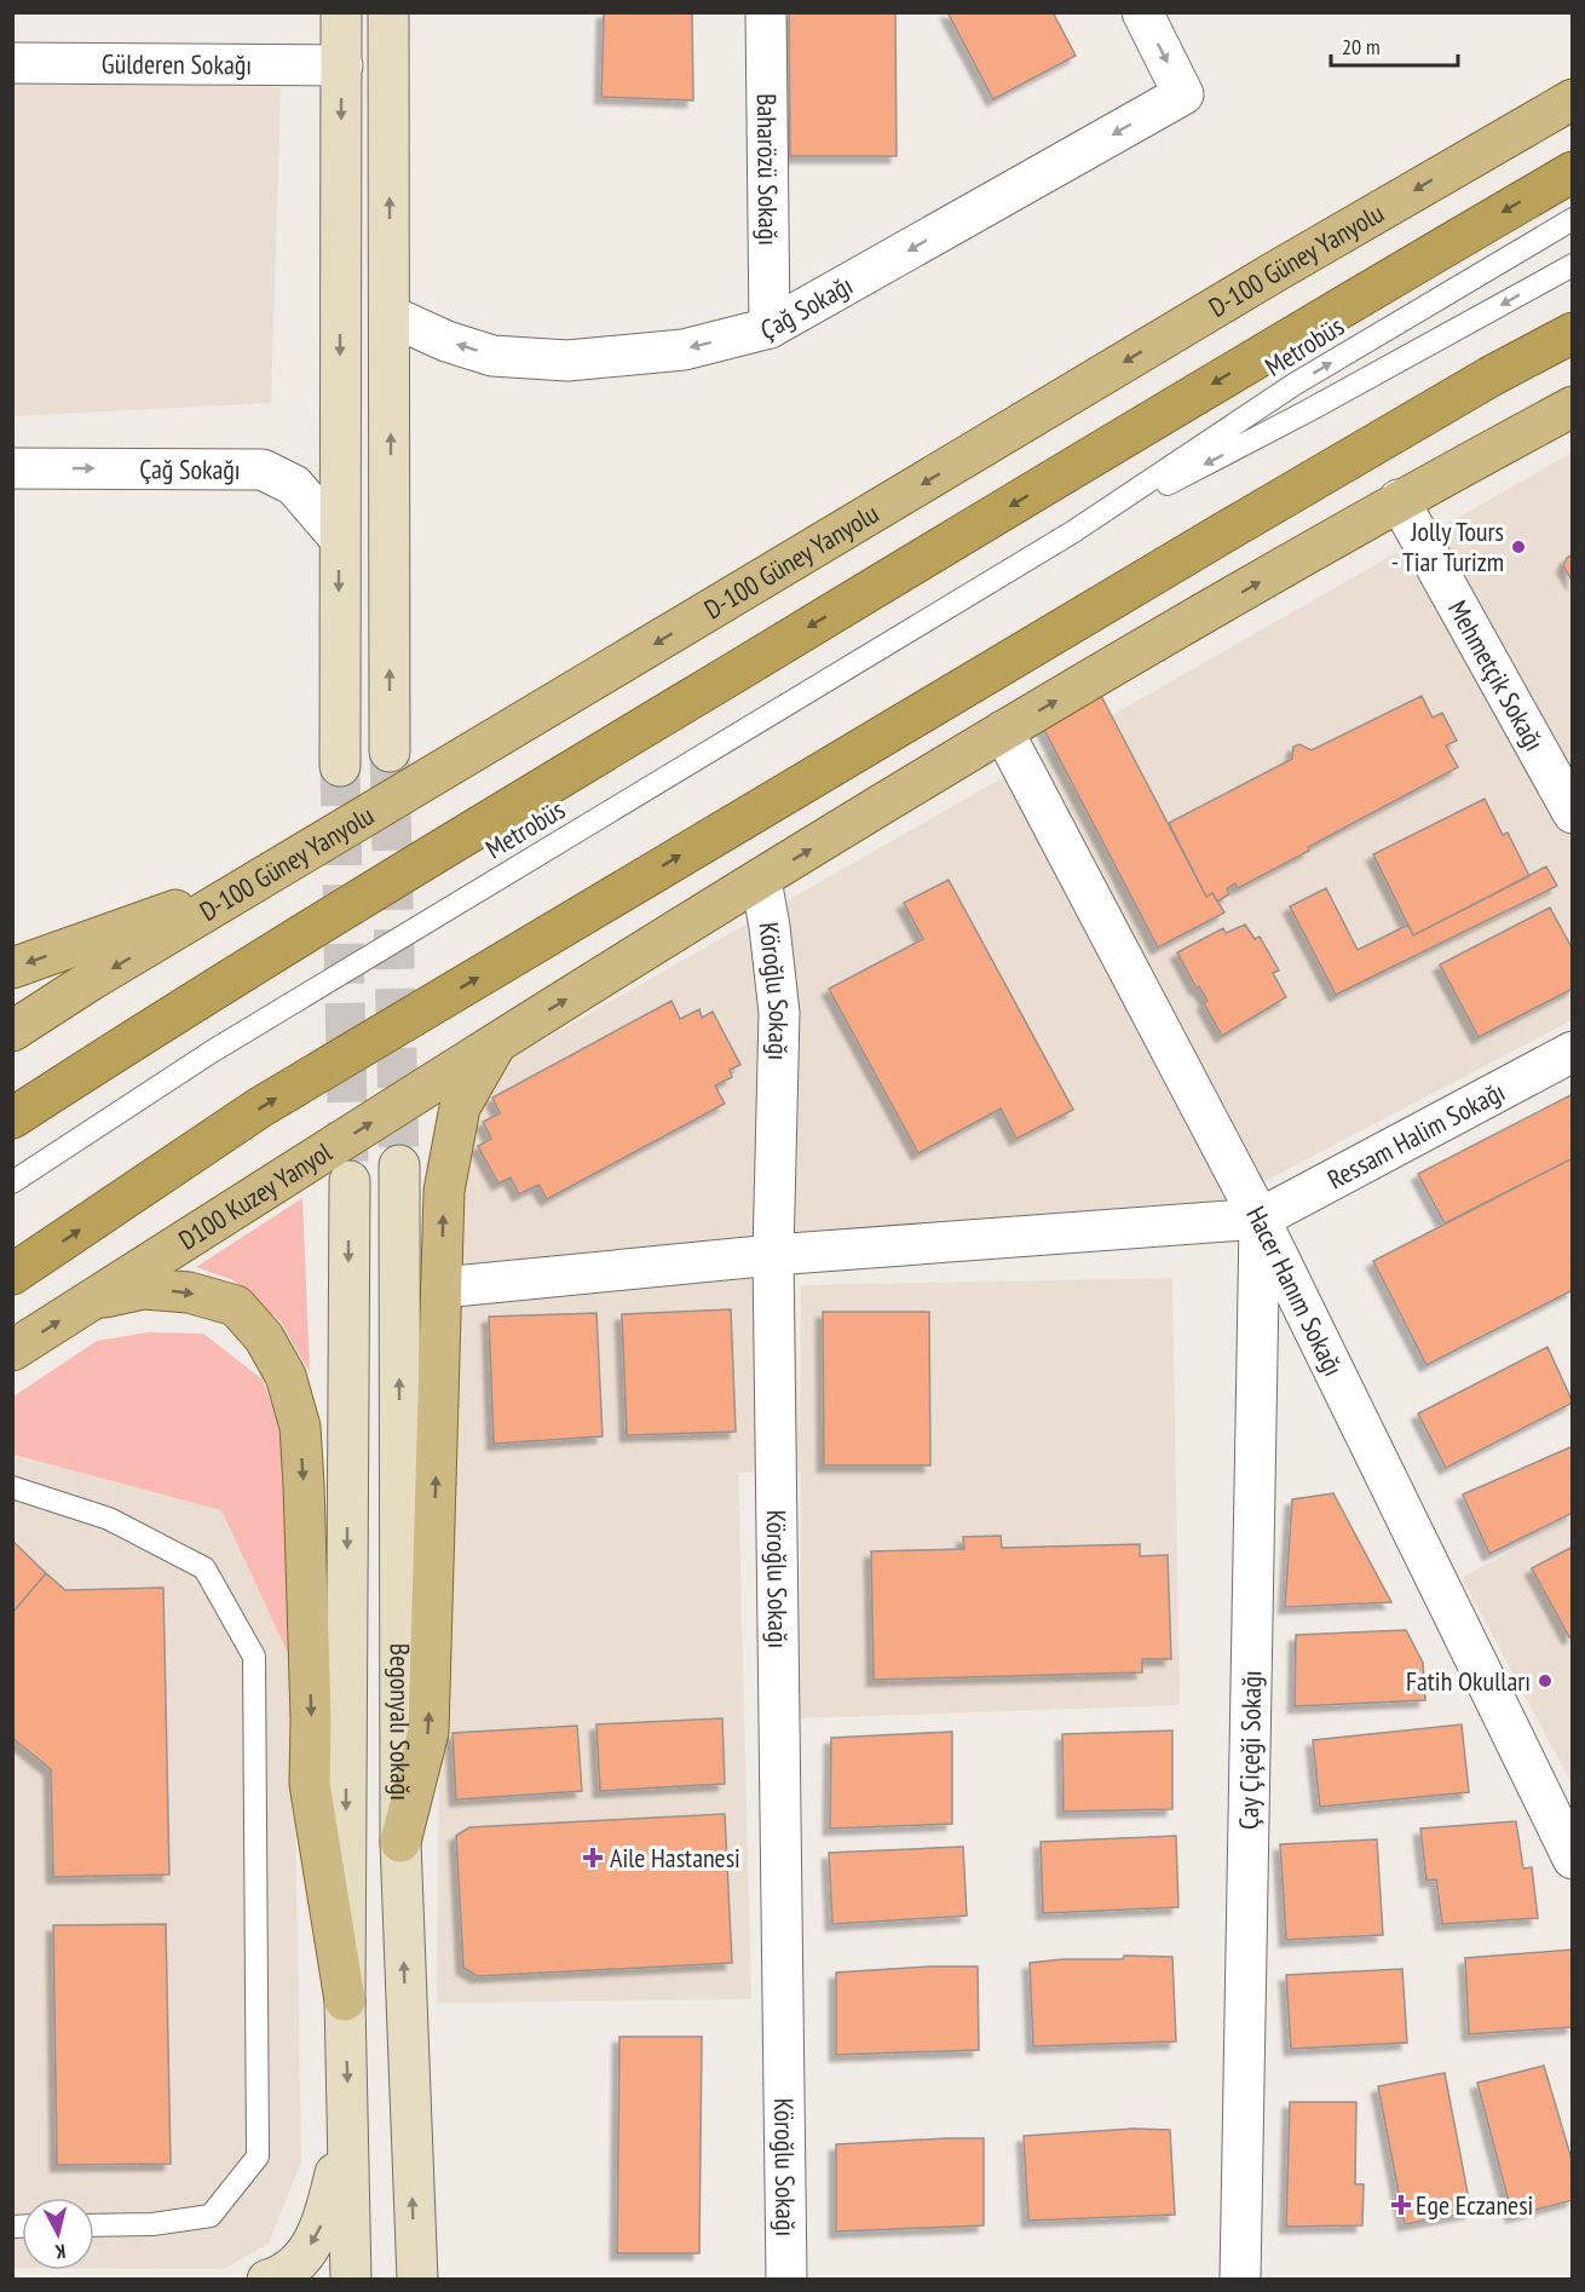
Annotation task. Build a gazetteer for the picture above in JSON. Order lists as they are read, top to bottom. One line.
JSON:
{"streets":{"main road":["D-100 Güney Yanyolu","D100 Kuzey Yanyol","Begonyalı Sokağı"],"street":["Gülderen Sokağı","Baharözü Sokağı","Çağ Sokağı","Mehmetçik Sokağı","Köroğlu Sokağı","Ressam Halim Sokağı","Hacer Hanım Sokağı","Çay Çiçeği Sokağı"],"lane":["Metrobüs"]},"crossings":[["Baharözü Sokağı","Çağ Sokağı"],["Mehmetçik Sokağı","D100 Kuzey Yanyol"],["Köroğlu Sokağı","D100 Kuzey Yanyol"],["Ressam Halim Sokağı","Hacer Hanım Sokağı"],["Ressam Halim Sokağı","Çay Çiçeği Sokağı"],["D100 Kuzey Yanyol","Hacer Hanım Sokağı"],["Hacer Hanım Sokağı","Çay Çiçeği Sokağı"]],"one_way":["D-100 Güney Yanyolu","D100 Kuzey Yanyol"],"places":{"other":["Jolly Tours - Tiar Turizm","Fatih Okulları"],"health":["Aile Hastanesi","Ege Eczanesi"]},"scale_bar":"20 m","north":"bottom"}
